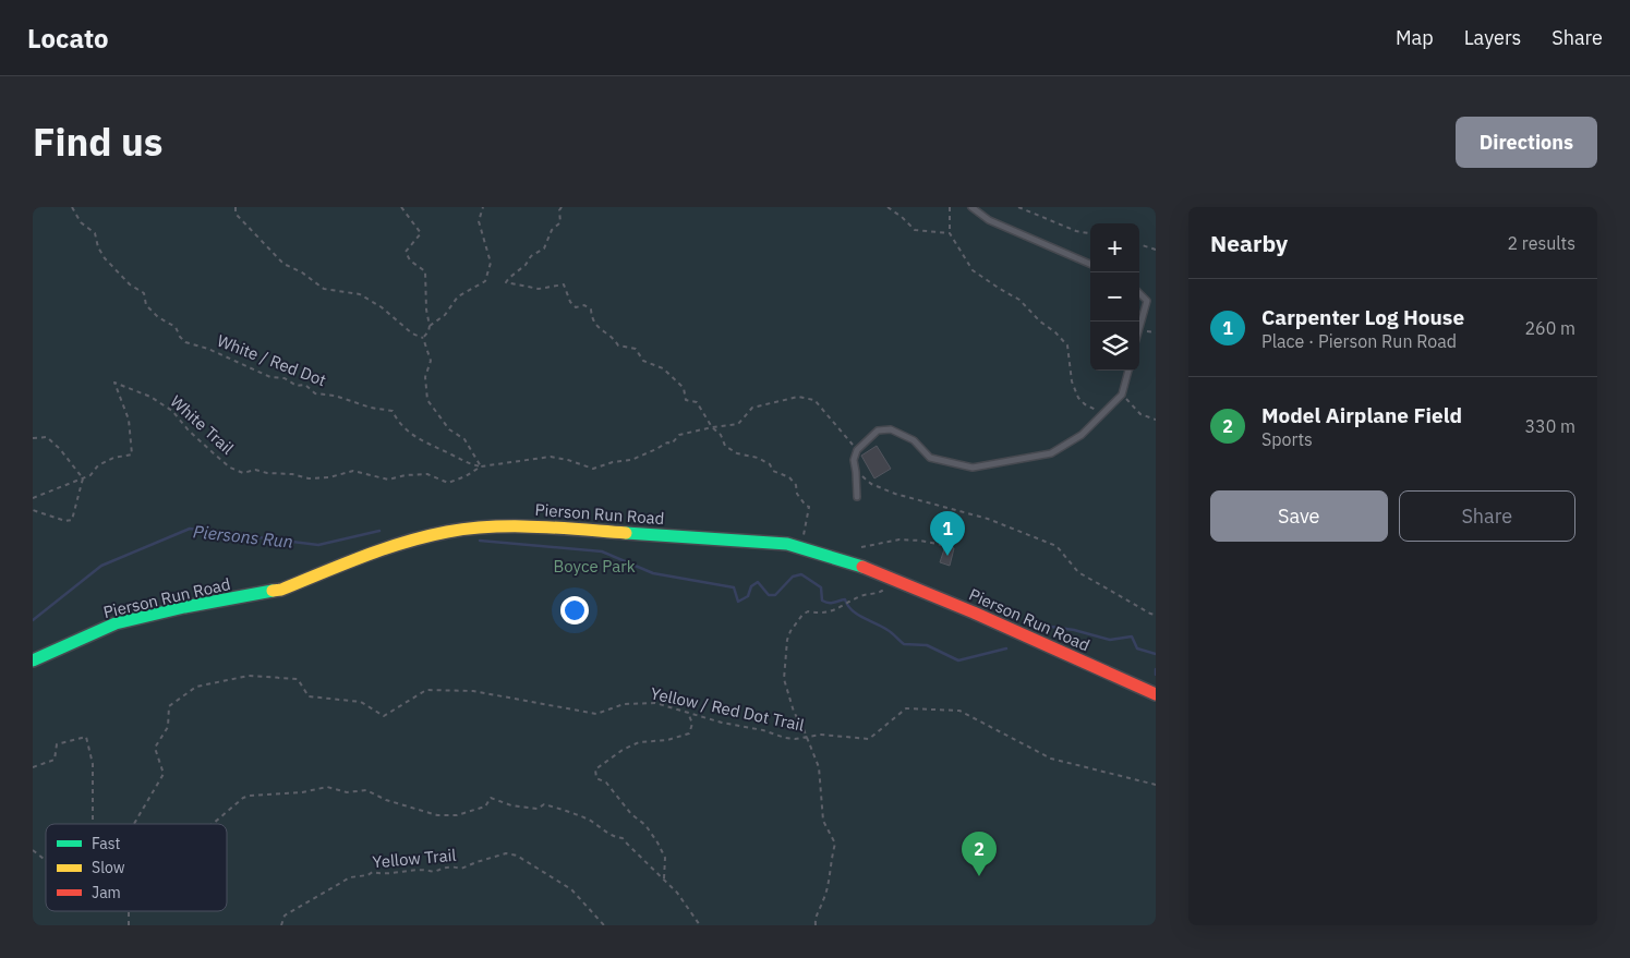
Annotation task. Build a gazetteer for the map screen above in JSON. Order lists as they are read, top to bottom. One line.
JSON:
{"streets":{"street":["Pierson Run Road"],"path":["White / Red Dot","White Trail","Yellow / Red Dot Trail","Yellow Trail"]},"crossings":[["White / Red Dot","White Trail"]],"water":["Piersons Run"],"parks":["Boyce Park"],"legend":["Fast","Slow","Jam"],"page":{"header":"Locato","nav":["Map","Layers","Share"],"title":"Find us","buttons":["Directions",["Save","Share"]],"heading":["Nearby","2 results"],"map_buttons":["+","−"],"list":[{"mark":"1","name":"Carpenter Log House","note":"Place · Pierson Run Road","value":"260 m"},{"mark":"2","name":"Model Airplane Field","note":"Sports","value":"330 m"}],"pins":["1","2"]}}
